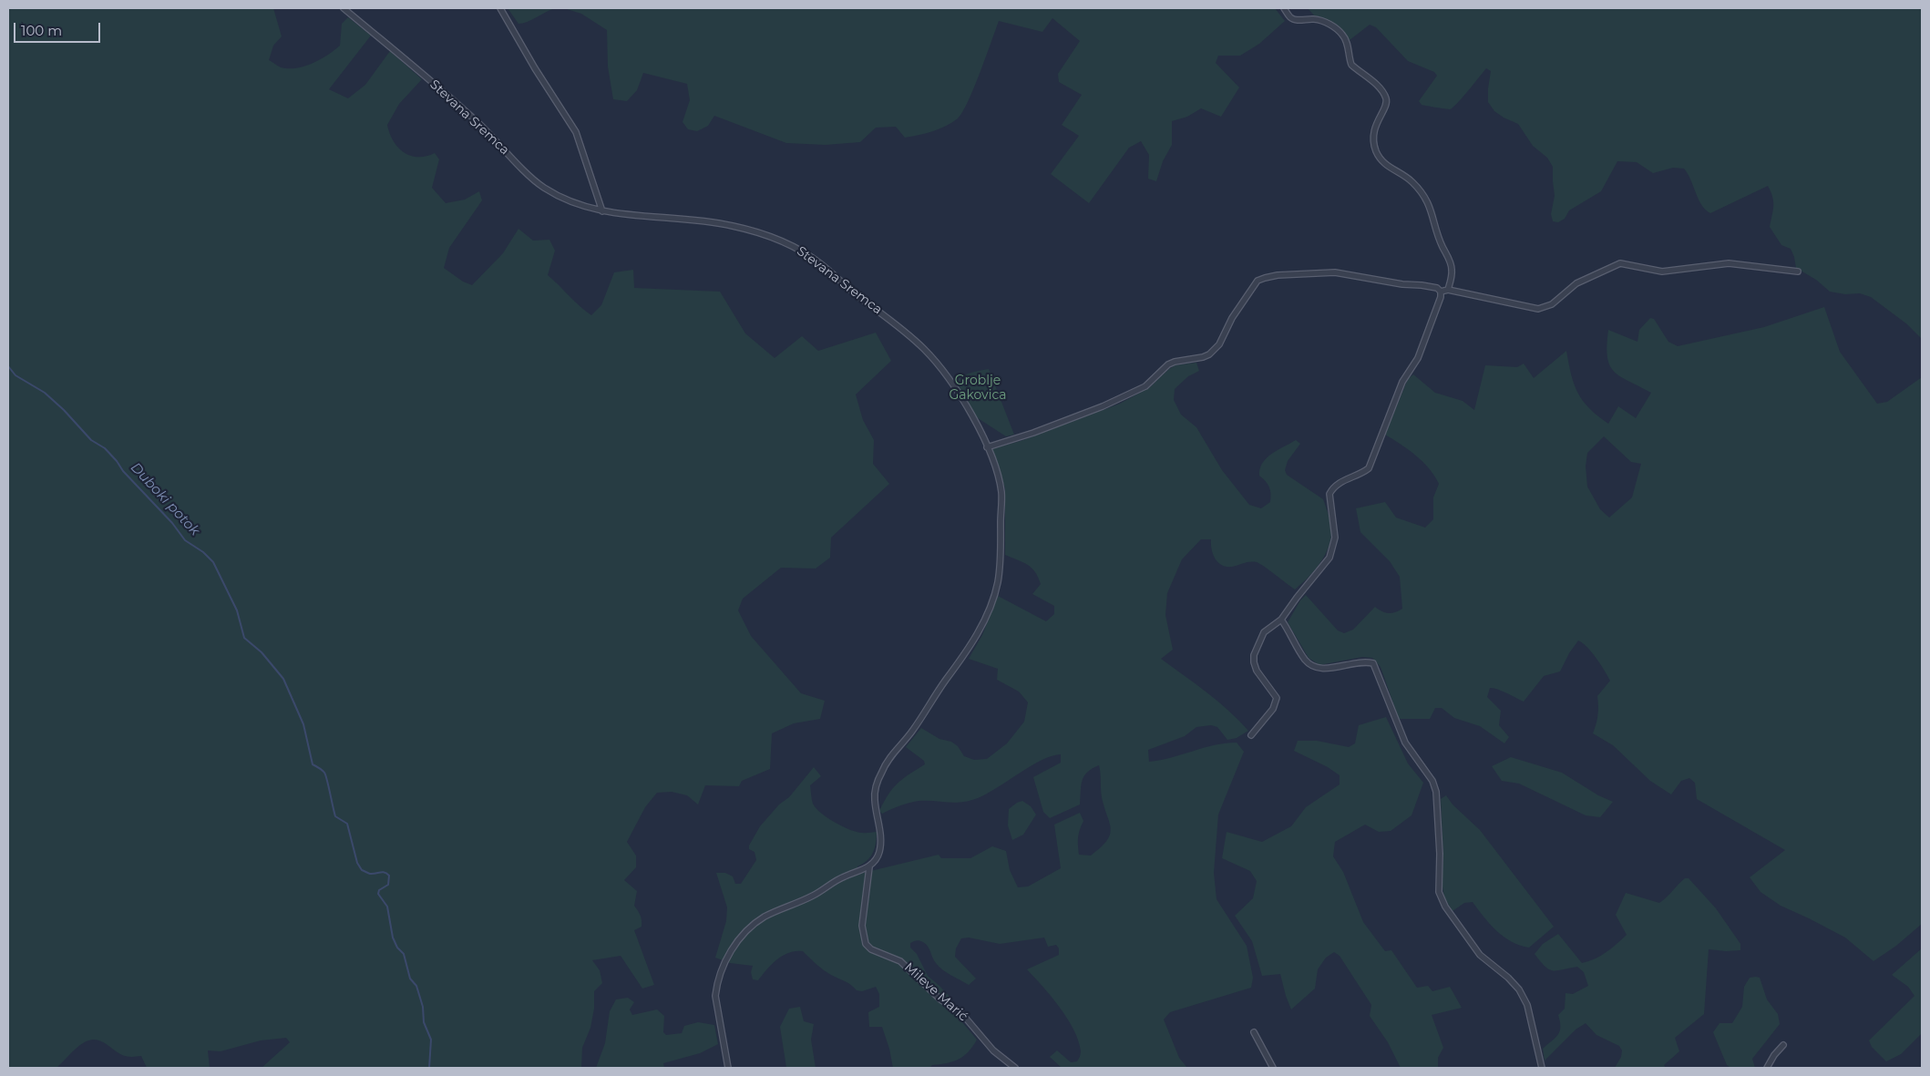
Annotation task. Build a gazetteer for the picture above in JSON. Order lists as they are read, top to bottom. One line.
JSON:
{"streets":{"street":["Stevana Sremca","Mileve Marić"]},"crossings":[["Stevana Sremca","Mileve Marić"]],"water":["Duboki potok"],"parks":["Groblje Gakovica"],"scale_bar":"100 m"}
